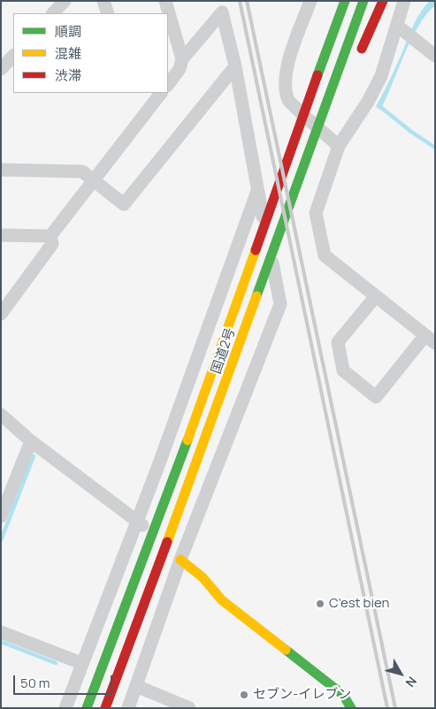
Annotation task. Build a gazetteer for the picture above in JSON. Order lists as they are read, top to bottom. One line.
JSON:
{"streets":{"main road":["国道2号"]},"places":["C'est bien","セブン-イレブン"],"legend":["順調","混雑","渋滞"],"scale_bar":"50 m","north":"bottom right"}
